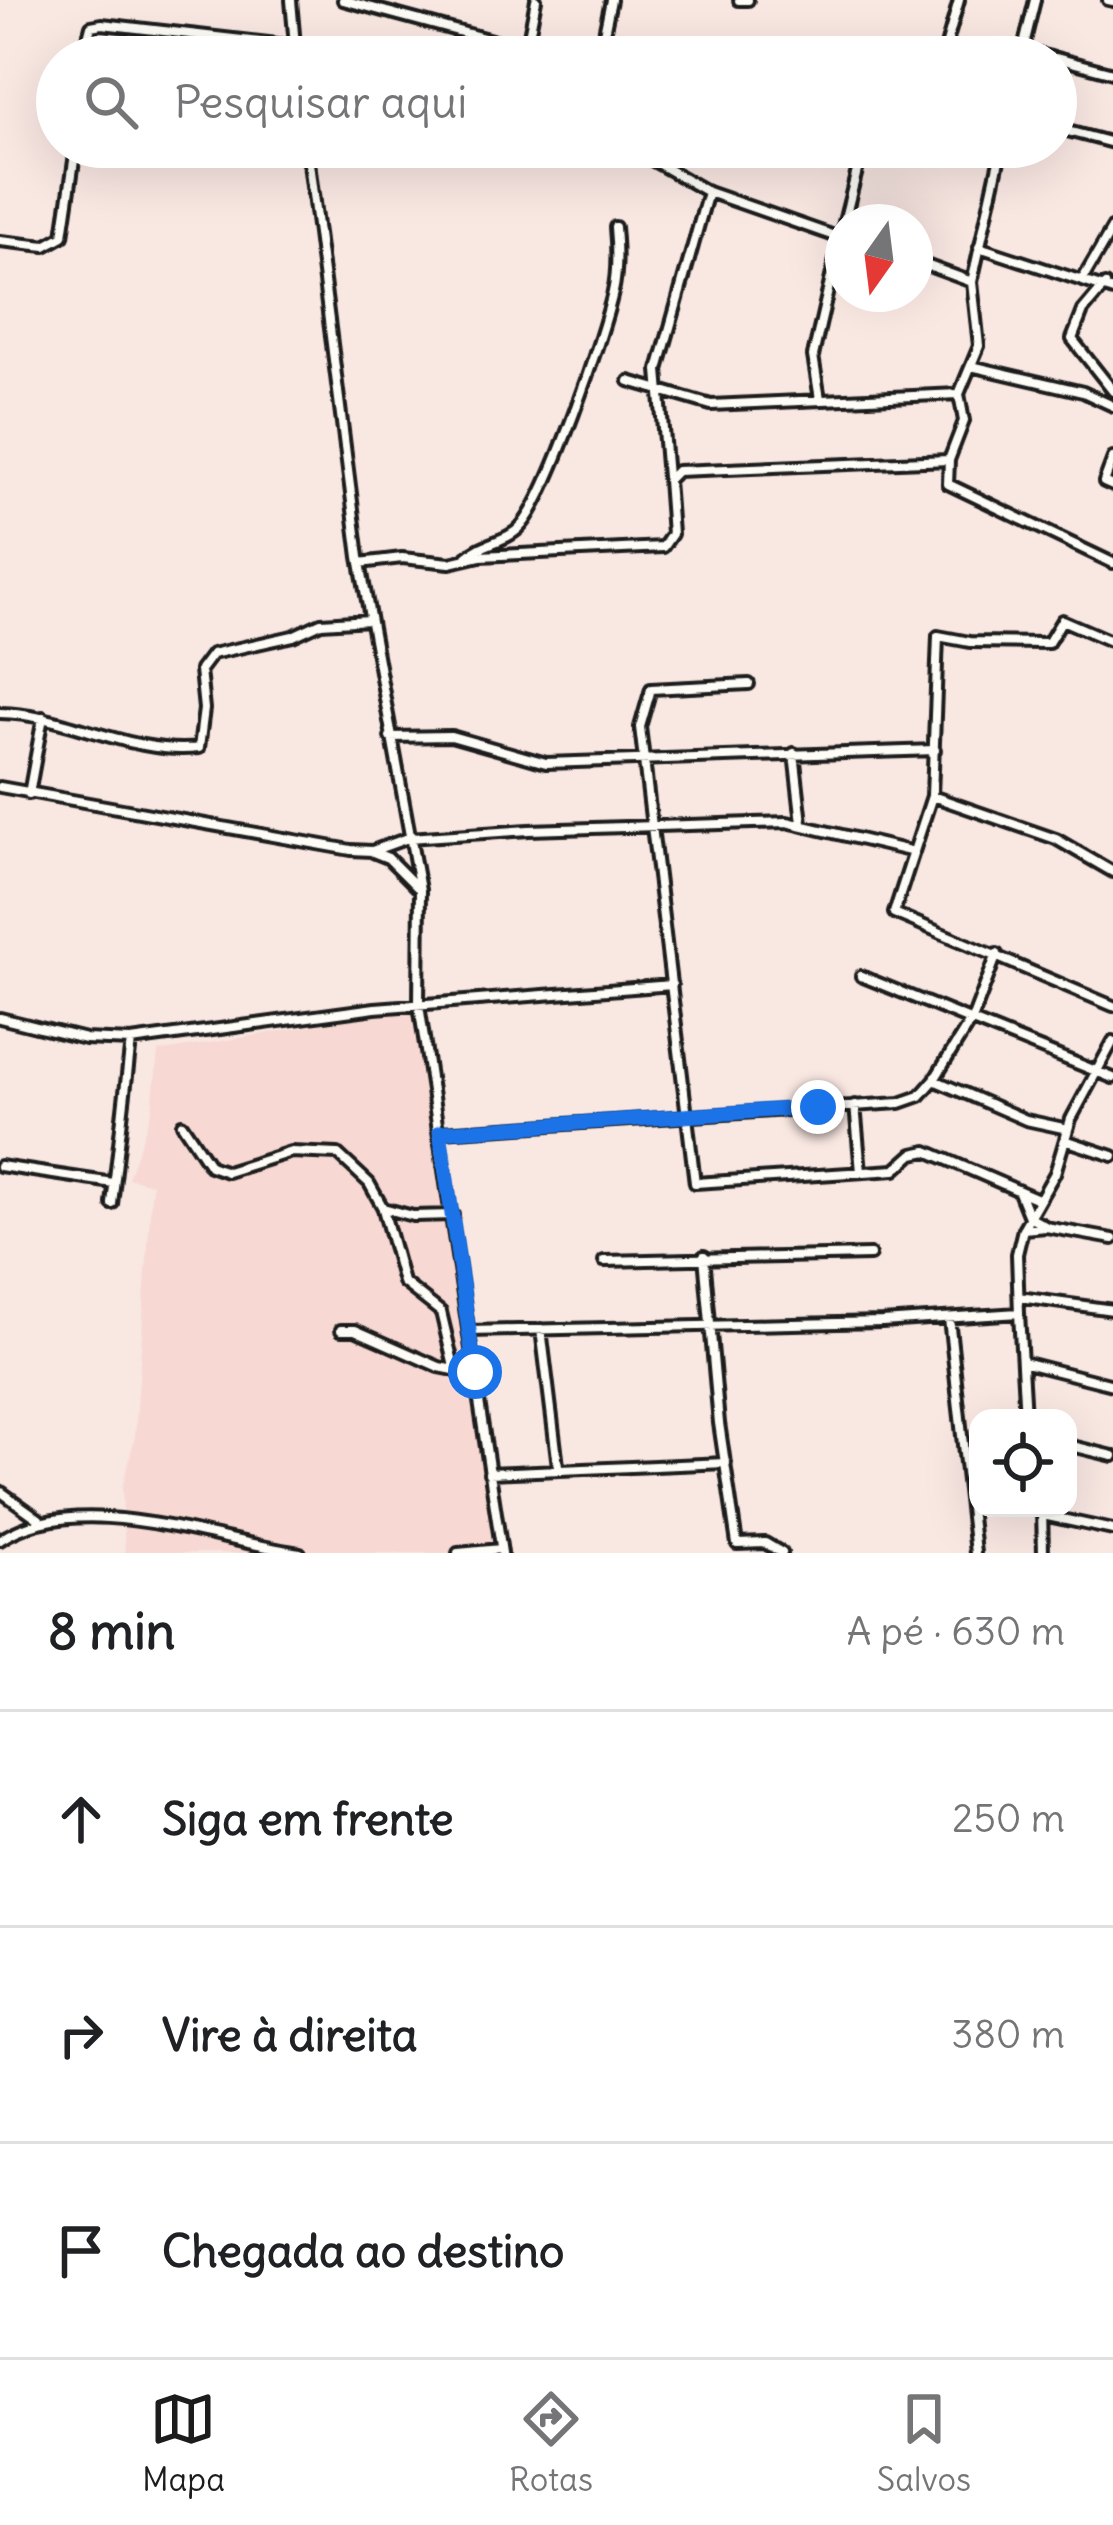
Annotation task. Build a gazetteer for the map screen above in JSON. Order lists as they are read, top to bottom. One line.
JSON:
{"north":"bottom","page":{"search":"Pesquisar aqui","heading":["8 min","A pé · 630 m"],"list":[["Siga em frente","250 m"],["Vire à direita","380 m"],"Chegada ao destino"],"nav":["Mapa","Rotas","Salvos"]}}
